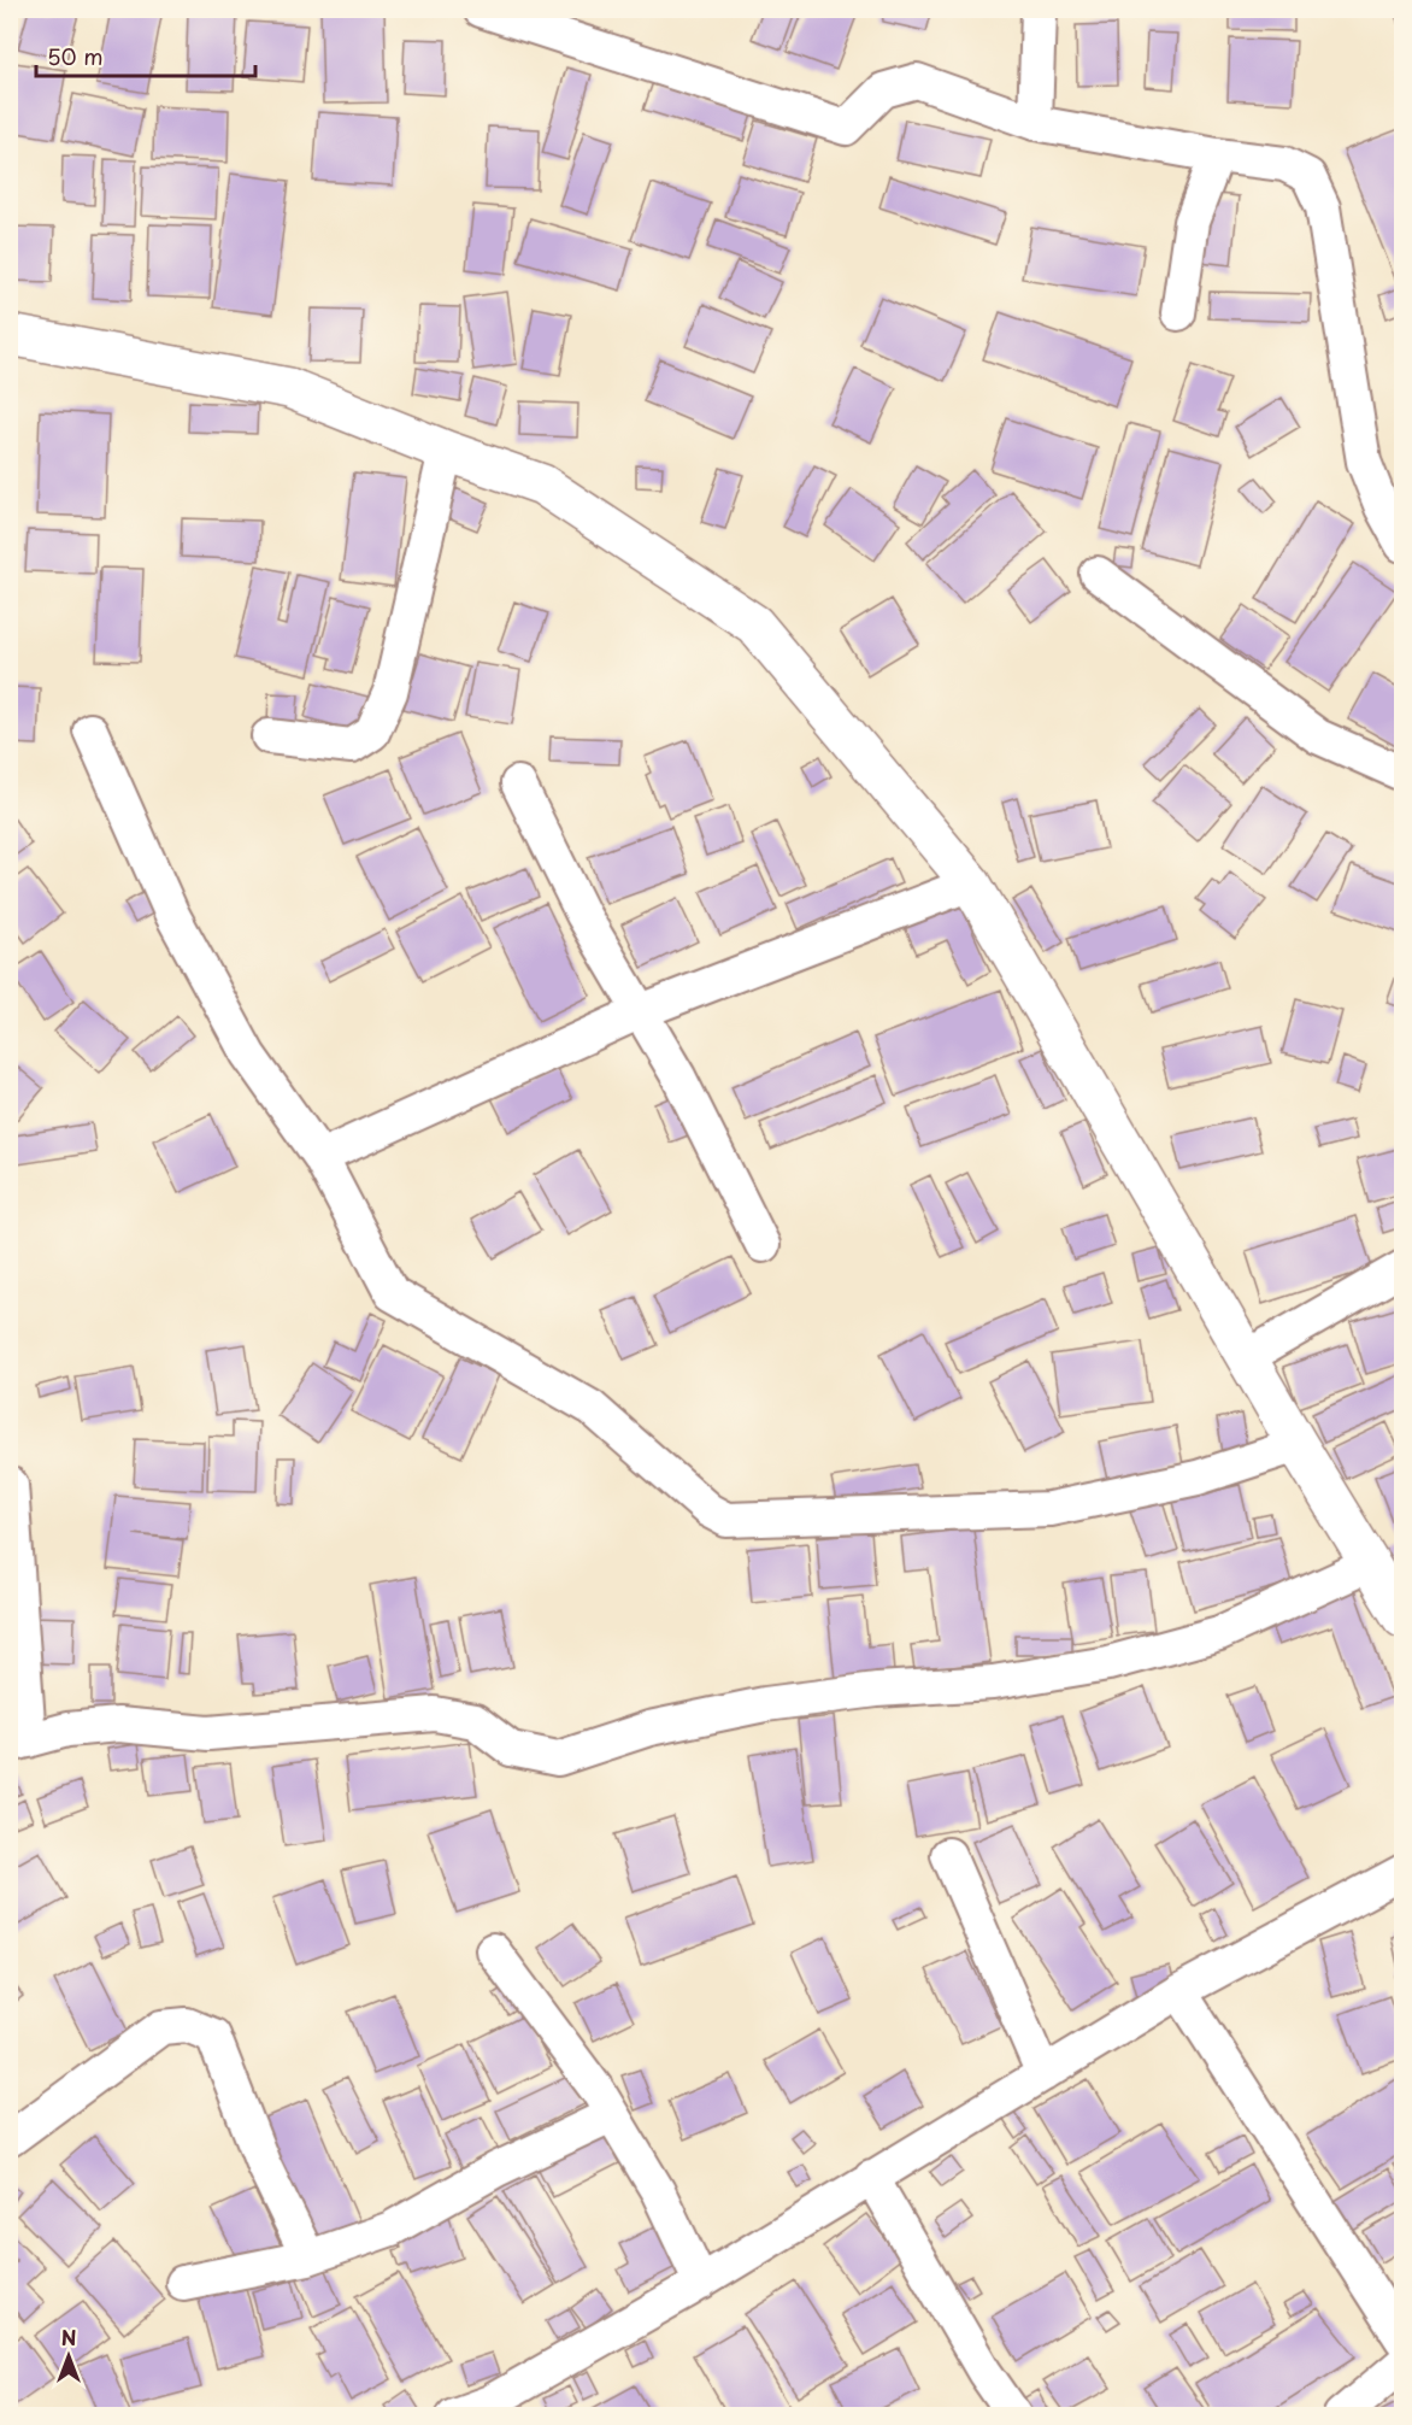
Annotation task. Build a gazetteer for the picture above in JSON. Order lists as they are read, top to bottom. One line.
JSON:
{"scale_bar":"50 m","north":"top"}
